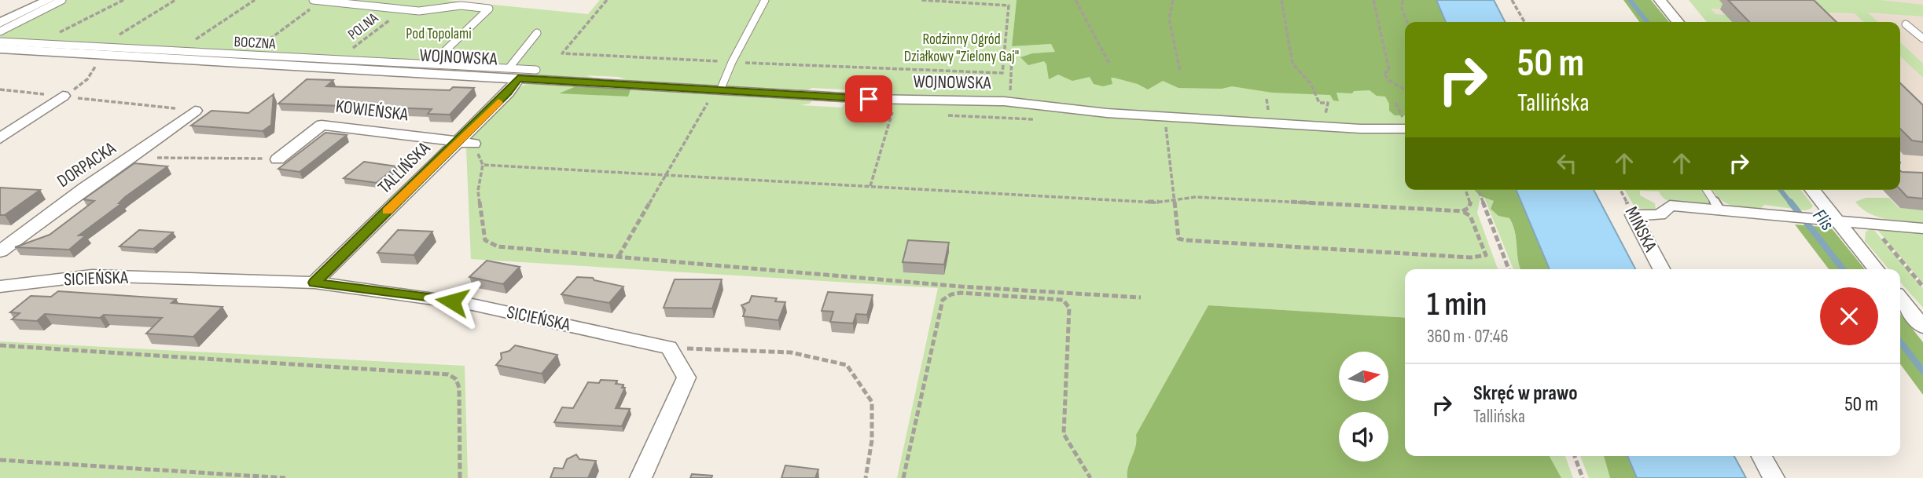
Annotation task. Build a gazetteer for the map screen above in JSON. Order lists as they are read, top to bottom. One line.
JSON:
{"streets":{"street":["WOJNOWSKA","KOWIEŃSKA","DORPACKA","TALLIŃSKA","MIŃSKA","SICIEŃSKA"],"lane":["BOCZNA"],"path":["POLNA"]},"crossings":[["POLNA","BOCZNA"],["BOCZNA","WOJNOWSKA"],["BOCZNA","TALLIŃSKA"],["WOJNOWSKA","TALLIŃSKA"],["KOWIEŃSKA","TALLIŃSKA"],["TALLIŃSKA","SICIEŃSKA"]],"water":["Flis"],"parks":["Pod Topolami","Rodzinny Ogród Działkowy \"Zielony Gaj\""],"north":"right","page":{"turn":["50 m","Tallińska"],"heading":["1 min","360 m · 07:46"],"list":[{"name":"Skręć w prawo","note":"Tallińska","value":"50 m"}]}}
